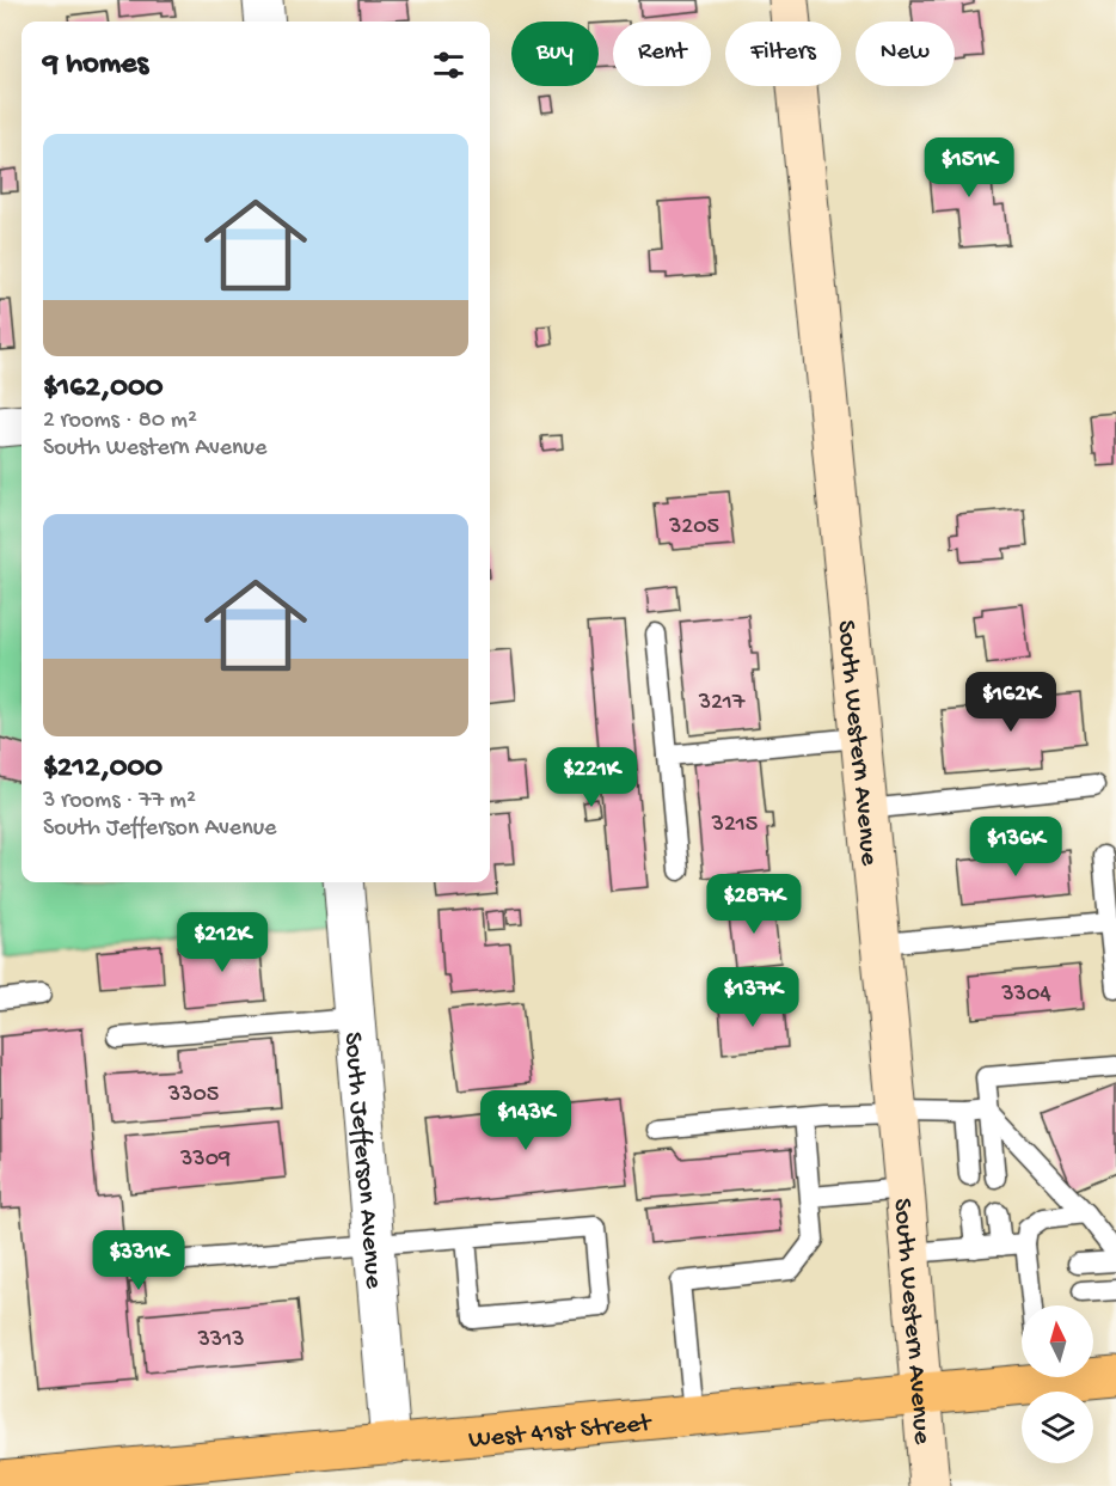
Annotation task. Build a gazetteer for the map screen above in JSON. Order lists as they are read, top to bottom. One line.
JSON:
{"streets":{"main road":["West 41st Street"],"street":["South Western Avenue","South Jefferson Avenue"]},"crossings":[["South Western Avenue","West 41st Street"],["South Jefferson Avenue","West 41st Street"]],"house_numbers":["3205","3217","3215","3304","3305","3309","3313"],"north":"top","page":{"chip":["Buy","Rent","Filters","New"],"heading":"9 homes","list":[{"name":"$162,000","note":"2 rooms · 80 m² · South Western Avenue"},{"name":"$212,000","note":"3 rooms · 77 m² · South Jefferson Avenue"}],"price":["$151K","$162K","$221K","$136K","$287K","$212K","$137K","$143K","$331K"]}}
